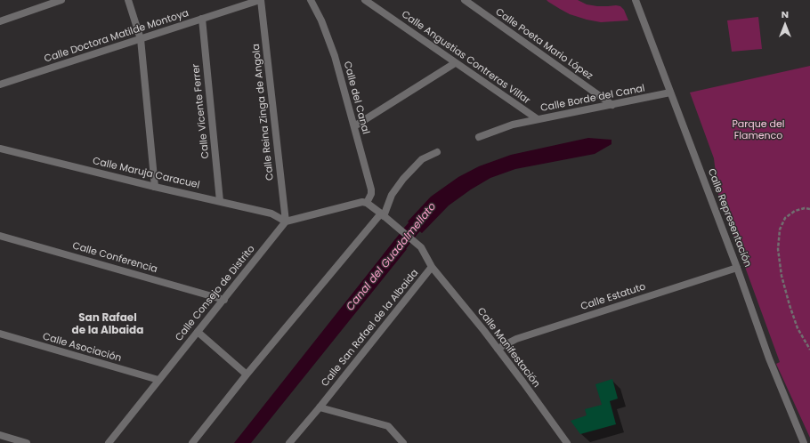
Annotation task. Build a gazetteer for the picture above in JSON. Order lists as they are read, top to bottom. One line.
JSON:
{"streets":{"street":["Calle Doctora Matilde Montoya","Calle Poeta Mario López","Calle Angustias Contreras Villar","Calle del Canal","Calle Borde del Canal","Calle Vicente Ferrer","Calle Reina Zinga de Angola","Calle Maruja Caracuel","Calle Representación","Calle Conferencia","Calle Consejo de Distrito","Calle Estatuto","Calle San Rafael de la Albaida","Calle Asociación","Calle Manifestación"]},"crossings":[["Calle Doctora Matilde Montoya","Calle Vicente Ferrer"],["Calle Doctora Matilde Montoya","Calle Reina Zinga de Angola"],["Calle Poeta Mario López","Calle Borde del Canal"],["Calle Angustias Contreras Villar","Calle Borde del Canal"],["Calle del Canal","Calle San Rafael de la Albaida"],["Calle Borde del Canal","Calle Representación"],["Calle Vicente Ferrer","Calle Maruja Caracuel"],["Calle Reina Zinga de Angola","Calle Maruja Caracuel"],["Calle Reina Zinga de Angola","Calle Consejo de Distrito"],["Calle Maruja Caracuel","Calle Consejo de Distrito"],["Calle Representación","Calle Estatuto"],["Calle Conferencia","Calle Consejo de Distrito"],["Calle Consejo de Distrito","Calle Asociación"],["Calle Estatuto","Calle Manifestación"],["Calle San Rafael de la Albaida","Calle Manifestación"]],"districts":["San Rafael de la Albaida"],"water":["Canal del Guadalmellato"],"parks":["Parque del Flamenco"],"north":"top"}
